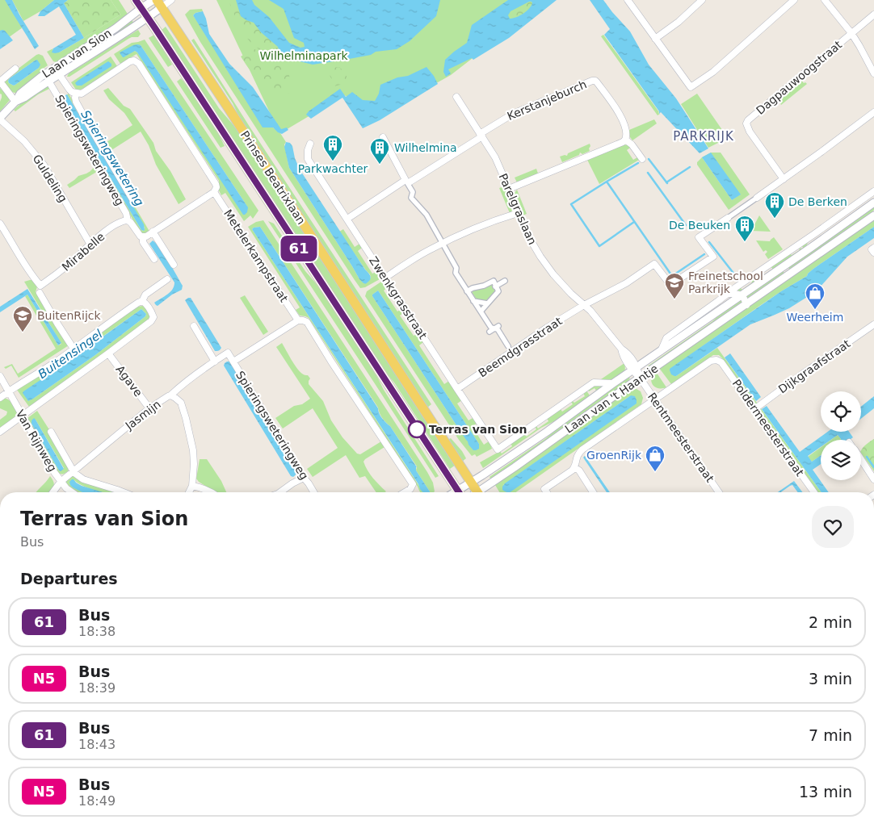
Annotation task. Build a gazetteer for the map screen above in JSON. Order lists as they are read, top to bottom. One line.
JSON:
{"streets":{"main road":["Prinses Beatrixlaan"],"street":["Laan van Sion","Dagpauwoogstraat","Kerstanjeburch","Spieringsweteringweg","Guldeling","Parelgraslaan","Mirabelle","Metelerkampstraat","Zwenkgrasstraat","Beemdgrasstraat","Dijkgraafstraat","Agave","Laan van 't Haantje","Jasmijn","Poldermeesterstraat","Rentmeesterstraat","Van Rijnweg"]},"crossings":[["Laan van Sion","Spieringsweteringweg"],["Laan van Sion","Prinses Beatrixlaan"],["Laan van Sion","Guldeling"],["Kerstanjeburch","Parelgraslaan"],["Spieringsweteringweg","Mirabelle"],["Spieringsweteringweg","Metelerkampstraat"],["Spieringsweteringweg","Jasmijn"],["Prinses Beatrixlaan","Laan van 't Haantje"],["Guldeling","Mirabelle"],["Parelgraslaan","Beemdgrasstraat"],["Parelgraslaan","Laan van 't Haantje"],["Parelgraslaan","Rentmeesterstraat"],["Zwenkgrasstraat","Beemdgrasstraat"],["Zwenkgrasstraat","Laan van 't Haantje"],["Dijkgraafstraat","Poldermeesterstraat"],["Agave","Jasmijn"],["Laan van 't Haantje","Rentmeesterstraat"],["Jasmijn","Van Rijnweg"],["Poldermeesterstraat","Rentmeesterstraat"]],"districts":["PARKRIJK"],"water":["Spieringswetering","Buitensingel"],"parks":["Wilhelminapark"],"places":{"building":["Parkwachter","Wilhelmina","De Berken","De Beuken"],"school or university":["Freinetschool Parkrijk","BuitenRijck"],"shop":["Weerheim","GroenRijk"],"other":["Terras van Sion"]},"lines":["bus line 61"],"page":{"on_map":"61","heading":[["Terras van Sion","Bus"],"Departures"],"list":[{"mark":"61","name":"Bus","note":"18:38","value":"2 min"},{"mark":"N5","name":"Bus","note":"18:39","value":"3 min"},{"mark":"61","name":"Bus","note":"18:43","value":"7 min"},{"mark":"N5","name":"Bus","note":"18:49","value":"13 min"}]}}
